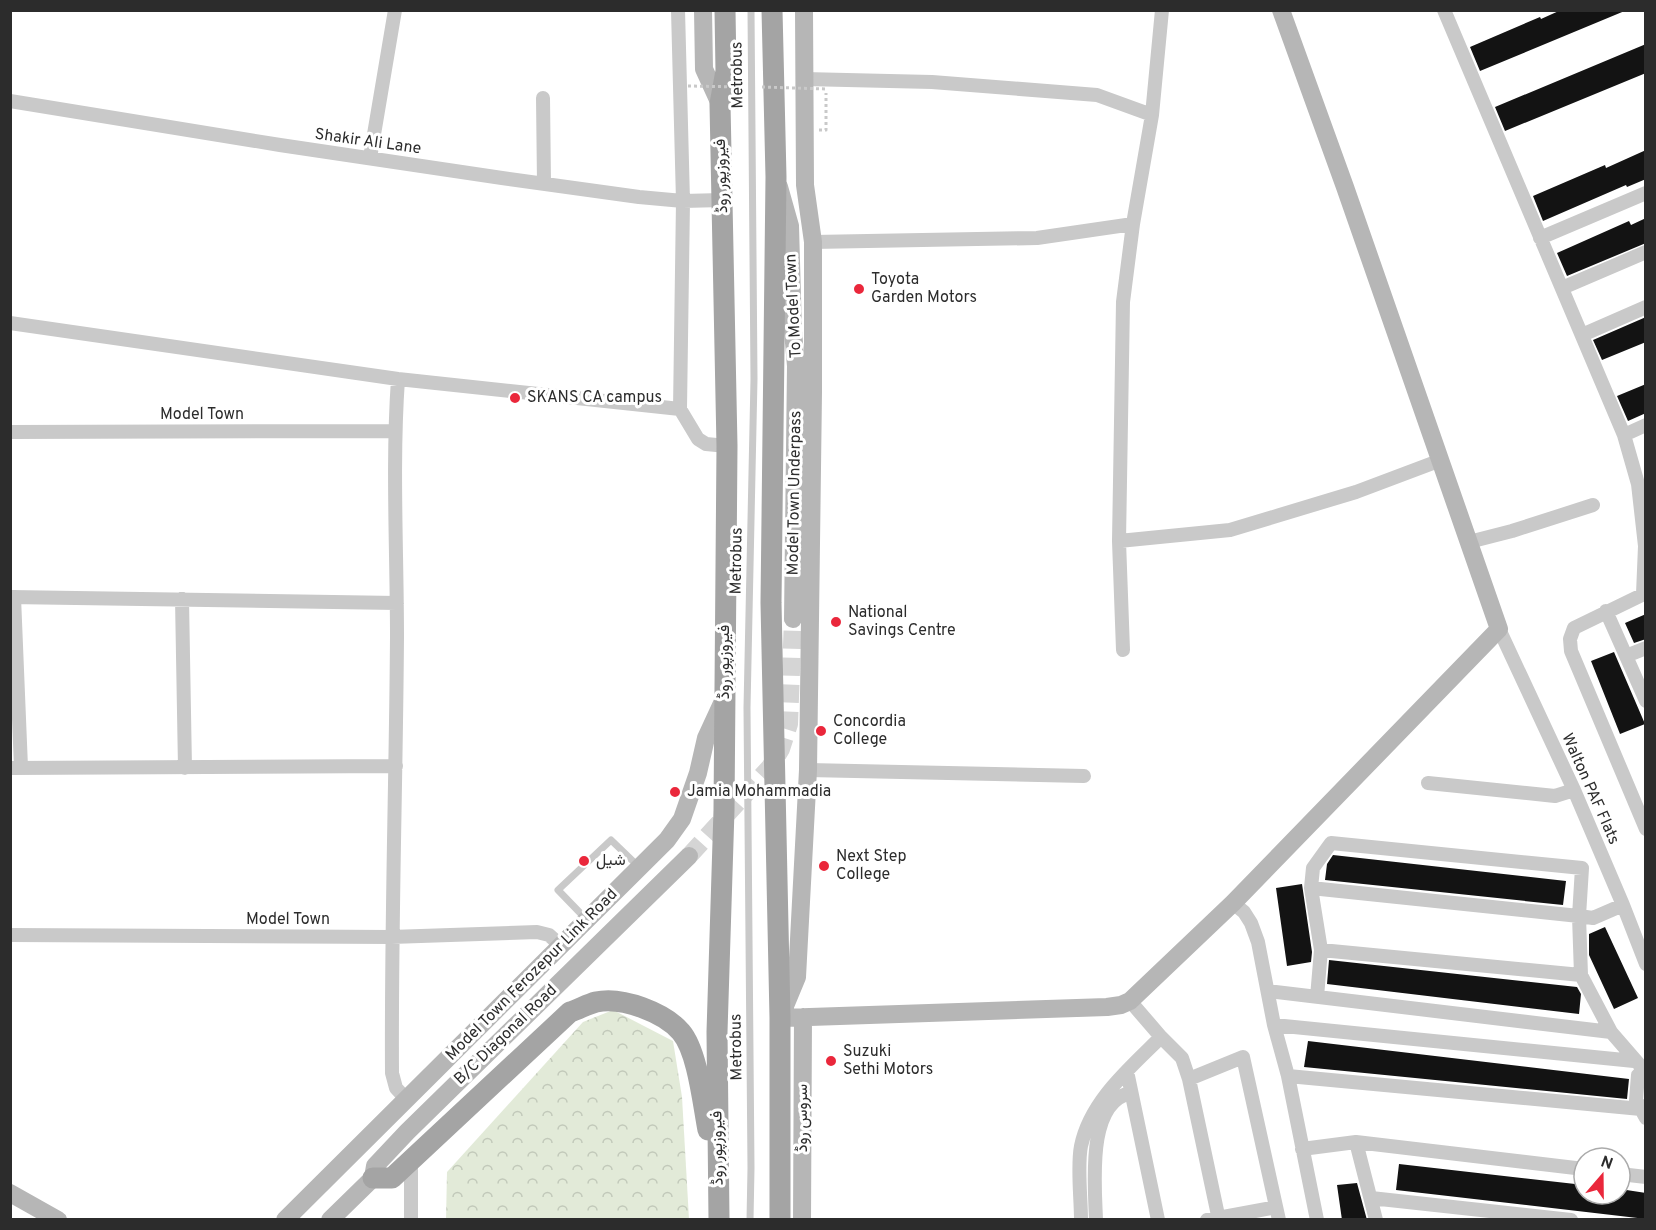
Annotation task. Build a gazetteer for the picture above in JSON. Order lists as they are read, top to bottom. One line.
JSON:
{"streets":{"main road":["فیروزپور روڈ"],"street":["Shakir Ali Lane","To Model Town","Model Town","Model Town Underpass","Walton PAF Flats","Model Town Ferozepur Link Road","B/C Diagonal Road","سروس روڈ"],"lane":["Metrobus"]},"crossings":[["Shakir Ali Lane","فیروزپور روڈ"],["فیروزپور روڈ","Model Town Ferozepur Link Road"],["To Model Town","Model Town Underpass"],["Model Town","Model Town Ferozepur Link Road"]],"places":["Toyota Garden Motors","SKANS CA campus","National Savings Centre","Concordia College","Jamia Mohammadia","شیل","Next Step College","Suzuki Sethi Motors"],"north":"top"}
